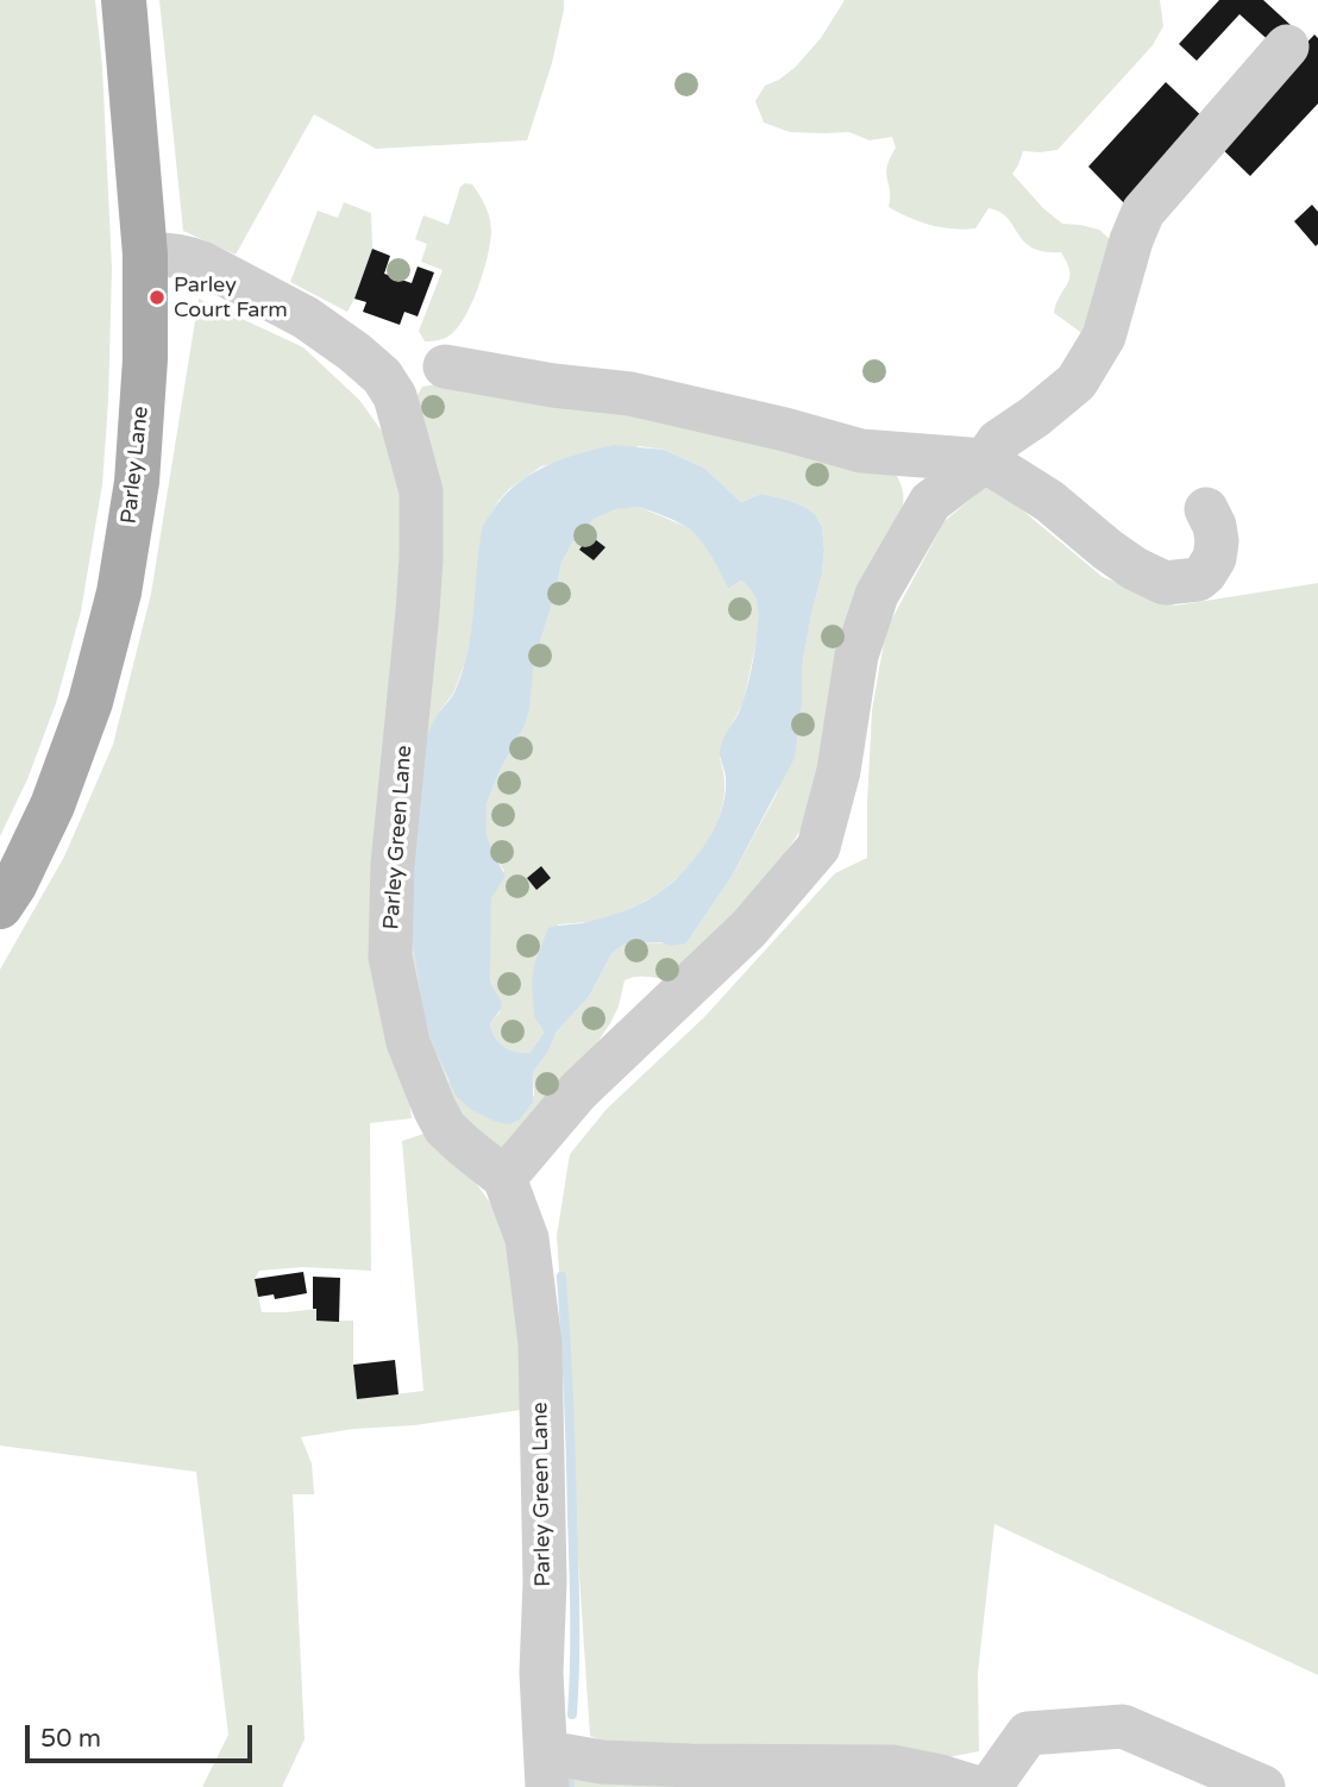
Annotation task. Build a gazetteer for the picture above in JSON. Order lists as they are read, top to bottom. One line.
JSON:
{"streets":{"main road":["Parley Lane"],"street":["Parley Green Lane"]},"crossings":[["Parley Lane","Parley Green Lane"]],"places":["Parley Court Farm"],"scale_bar":"50 m"}
